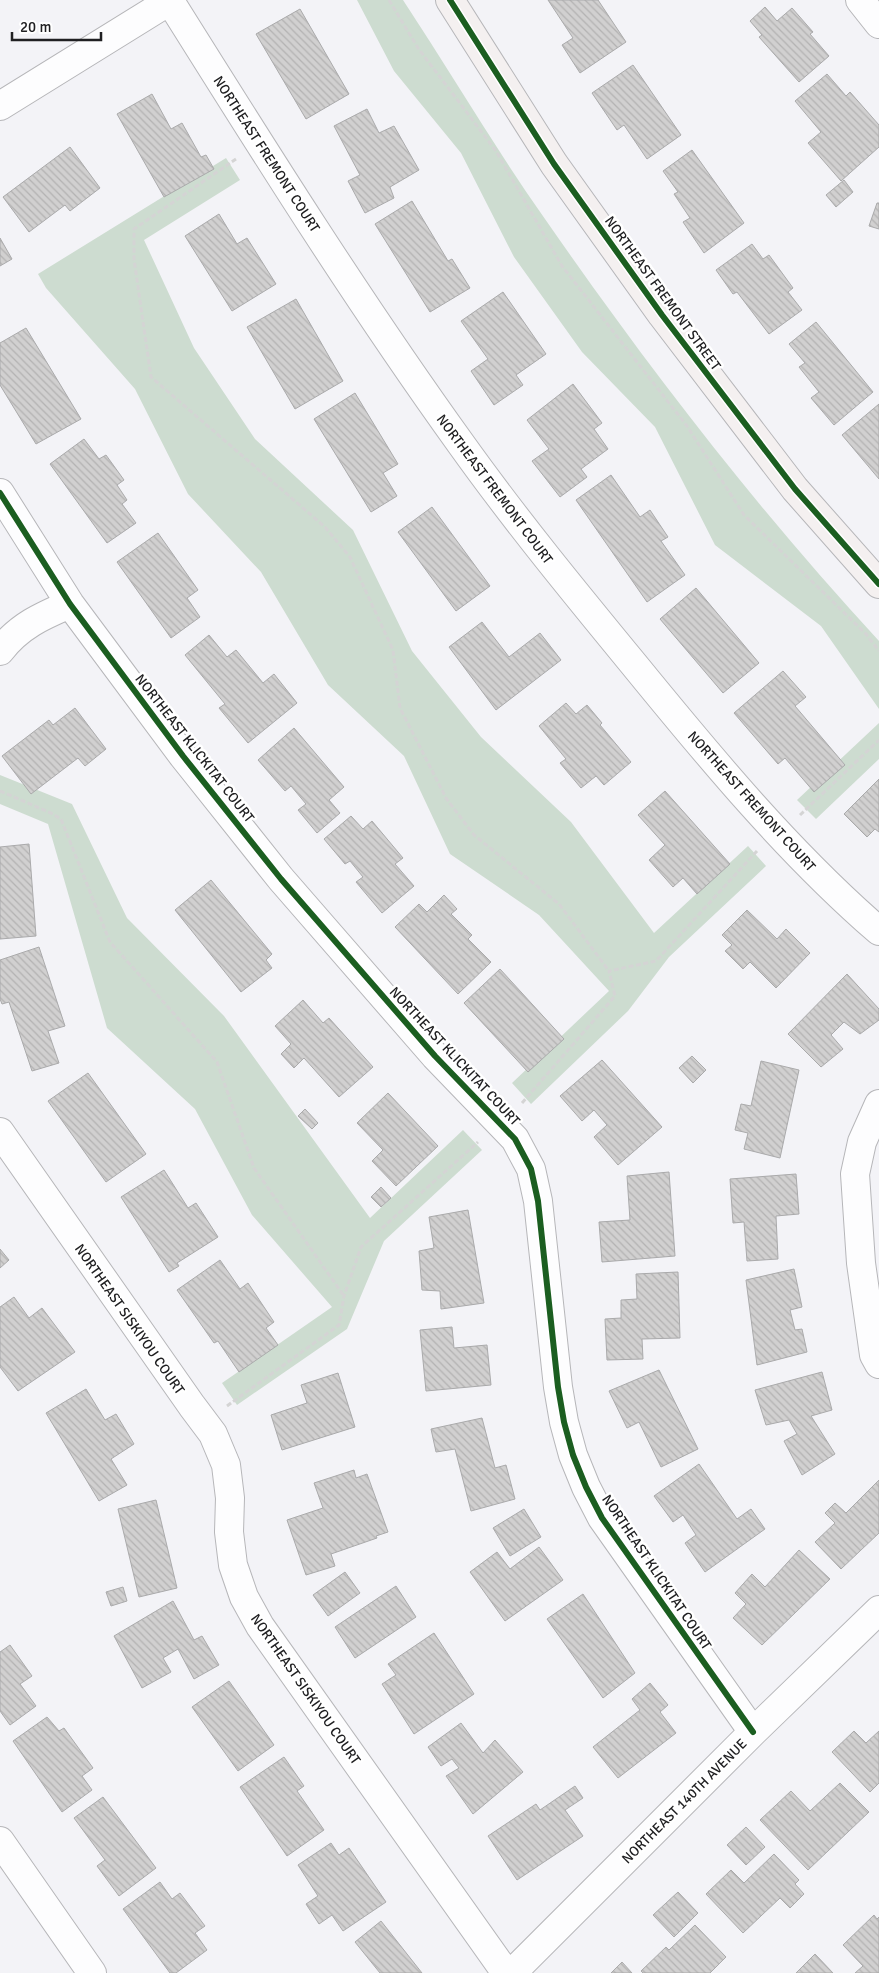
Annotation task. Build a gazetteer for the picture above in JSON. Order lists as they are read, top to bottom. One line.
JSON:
{"streets":{"street":["NORTHEAST FREMONT COURT","NORTHEAST FREMONT STREET","NORTHEAST KLICKITAT COURT","NORTHEAST SISKIYOU COURT","NORTHEAST 140TH AVENUE"]},"crossings":[["NORTHEAST KLICKITAT COURT","NORTHEAST 140TH AVENUE"]],"scale_bar":"20 m"}
